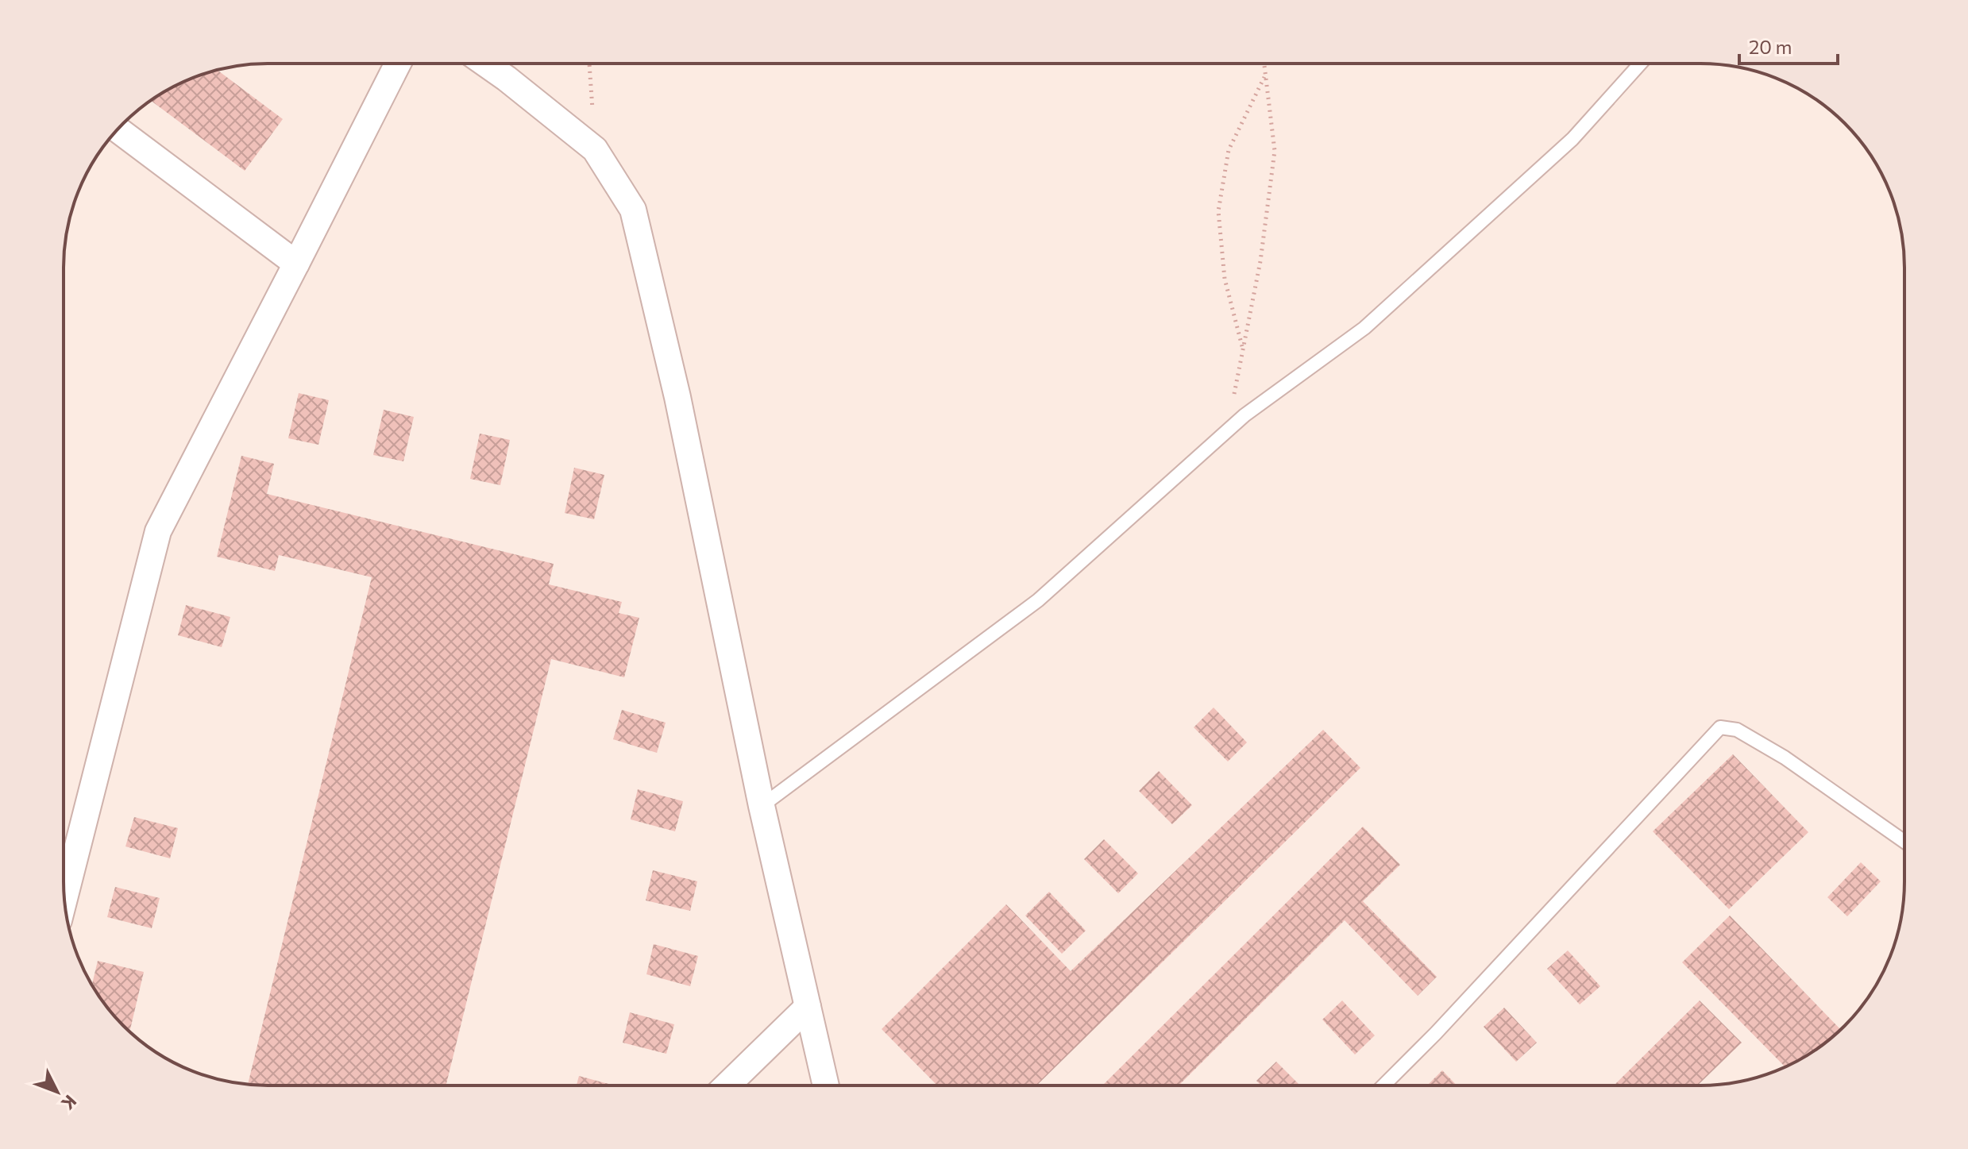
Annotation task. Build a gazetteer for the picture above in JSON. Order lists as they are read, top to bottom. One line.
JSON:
{"scale_bar":"20 m","north":"bottom right"}
